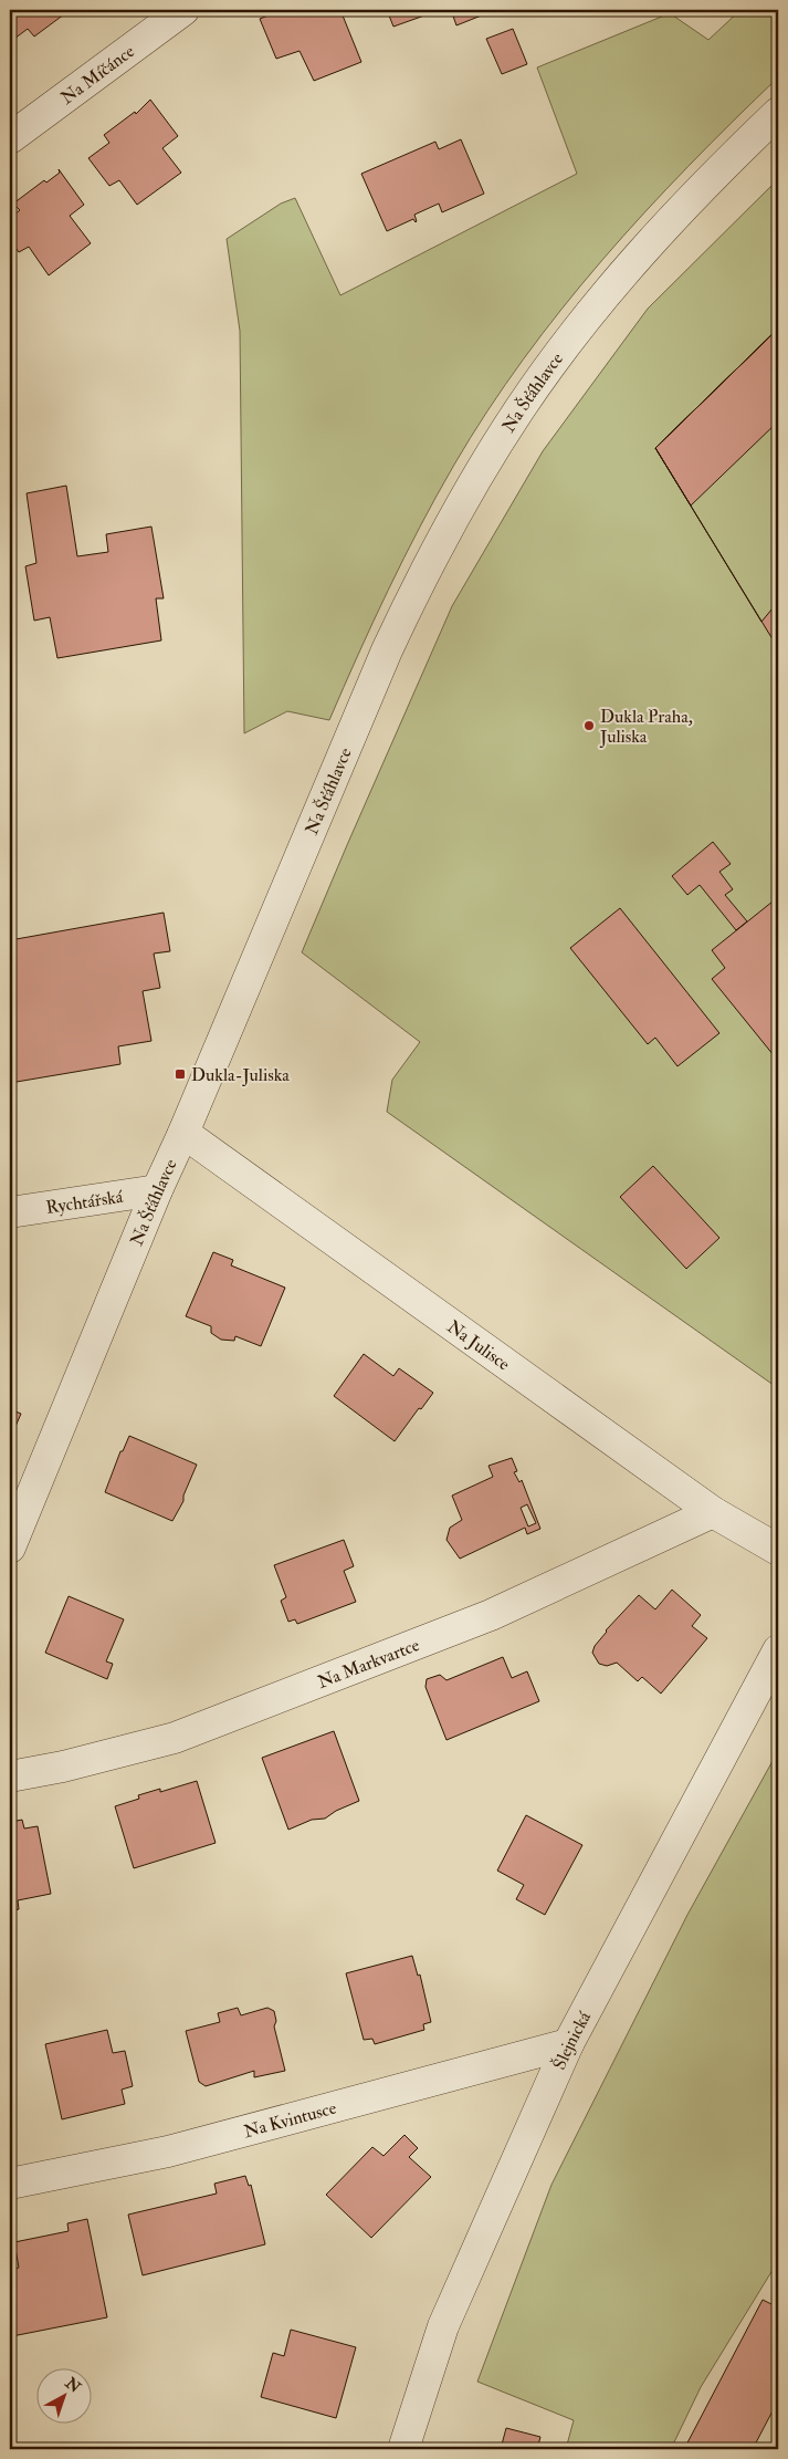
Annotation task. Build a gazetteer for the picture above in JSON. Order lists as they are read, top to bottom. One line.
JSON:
{"streets":{"street":["Na Míčánce","Na Šťáhlavce","Rychtářská","Na Julisce","Na Markvartce","Šlejnická","Na Kvintusce"]},"crossings":[["Na Šťáhlavce","Rychtářská"],["Na Šťáhlavce","Na Julisce"],["Na Julisce","Na Markvartce"],["Šlejnická","Na Kvintusce"]],"places":{"other":["Dukla Praha, Juliska"],"transit":["Dukla-Juliska"]},"north":"top right"}
